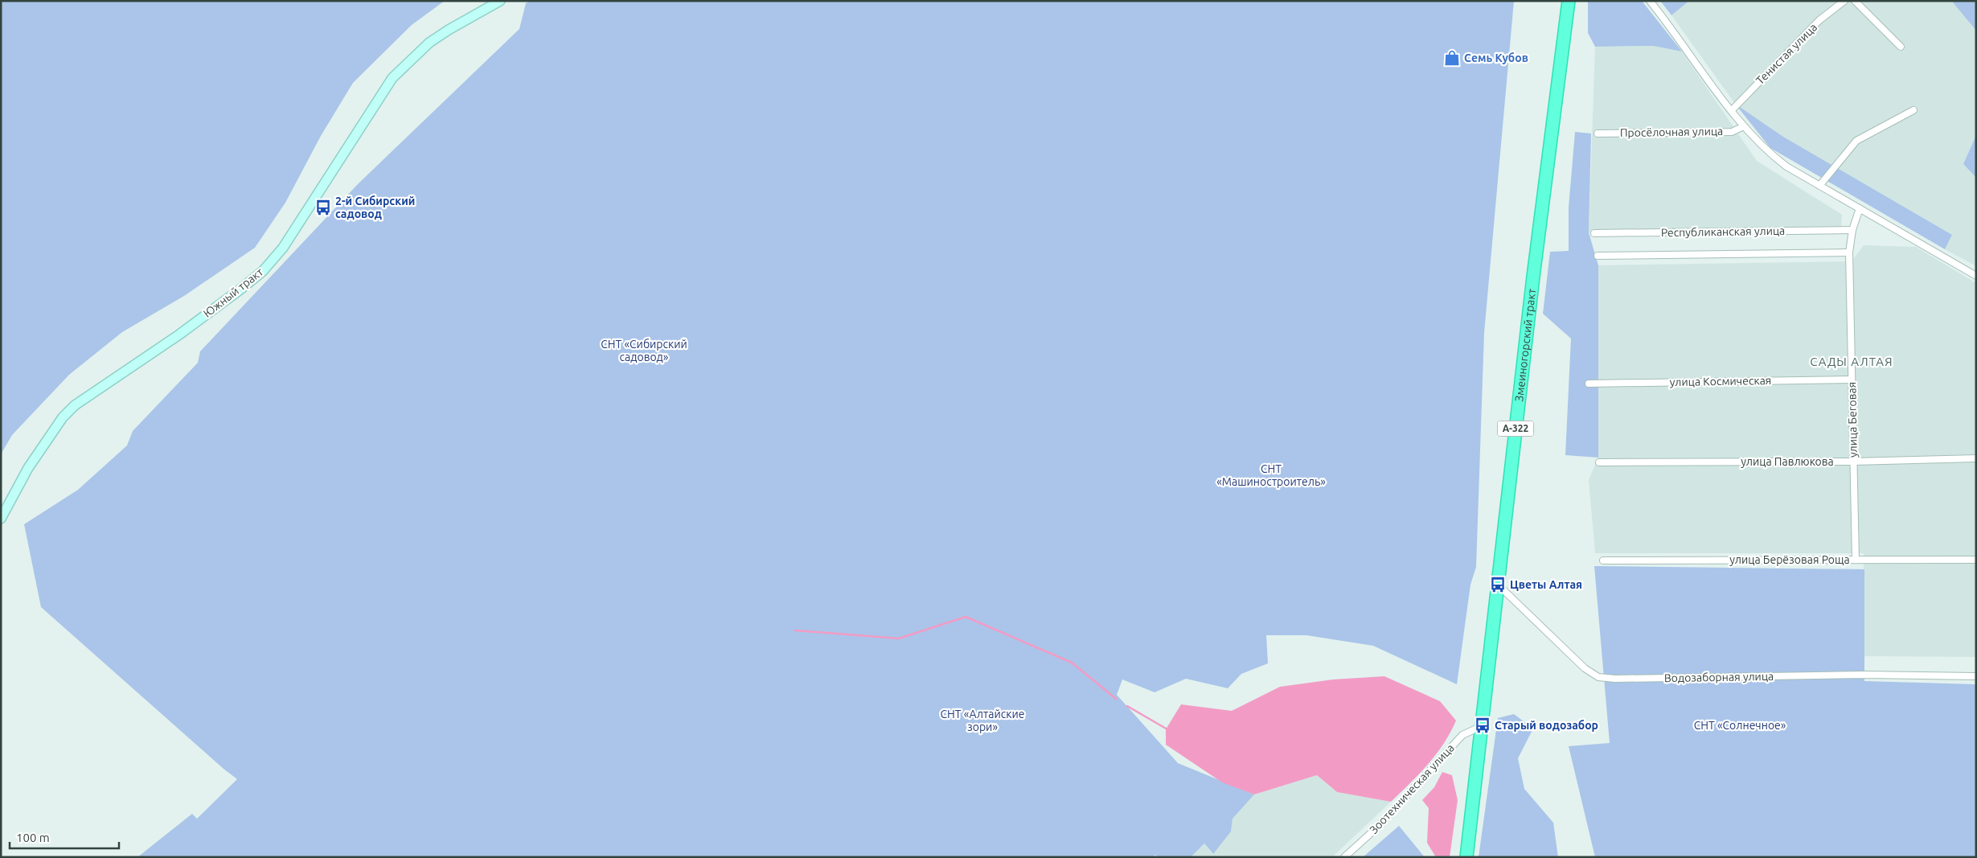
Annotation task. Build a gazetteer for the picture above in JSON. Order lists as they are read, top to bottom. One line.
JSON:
{"streets":{"highway":["Змеиногорский тракт","А-322"],"main road":["Южный тракт"],"street":["Тенистая улица","Просёлочная улица","Республиканская улица","улица Космическая","улица Беговая","улица Павлюкова","улица Берёзовая Роща","Водозаборная улица","Зоотехническая улица"]},"crossings":[["Республиканская улица","улица Беговая"],["Змеиногорский тракт","Водозаборная улица"],["Змеиногорский тракт","Зоотехническая улица"],["улица Космическая","улица Беговая"],["улица Беговая","улица Павлюкова"],["улица Беговая","улица Берёзовая Роща"]],"districts":["САДЫ АЛТАЯ"],"parks":["СНТ «Сибирский садовод»","СНТ «Машиностроитель»","СНТ «Алтайские зори»","СНТ «Солнечное»"],"places":{"shop":["Семь Кубов"],"bus stop":["2-й Сибирский садовод","Цветы Алтая","Старый водозабор"]},"scale_bar":"100 m"}
